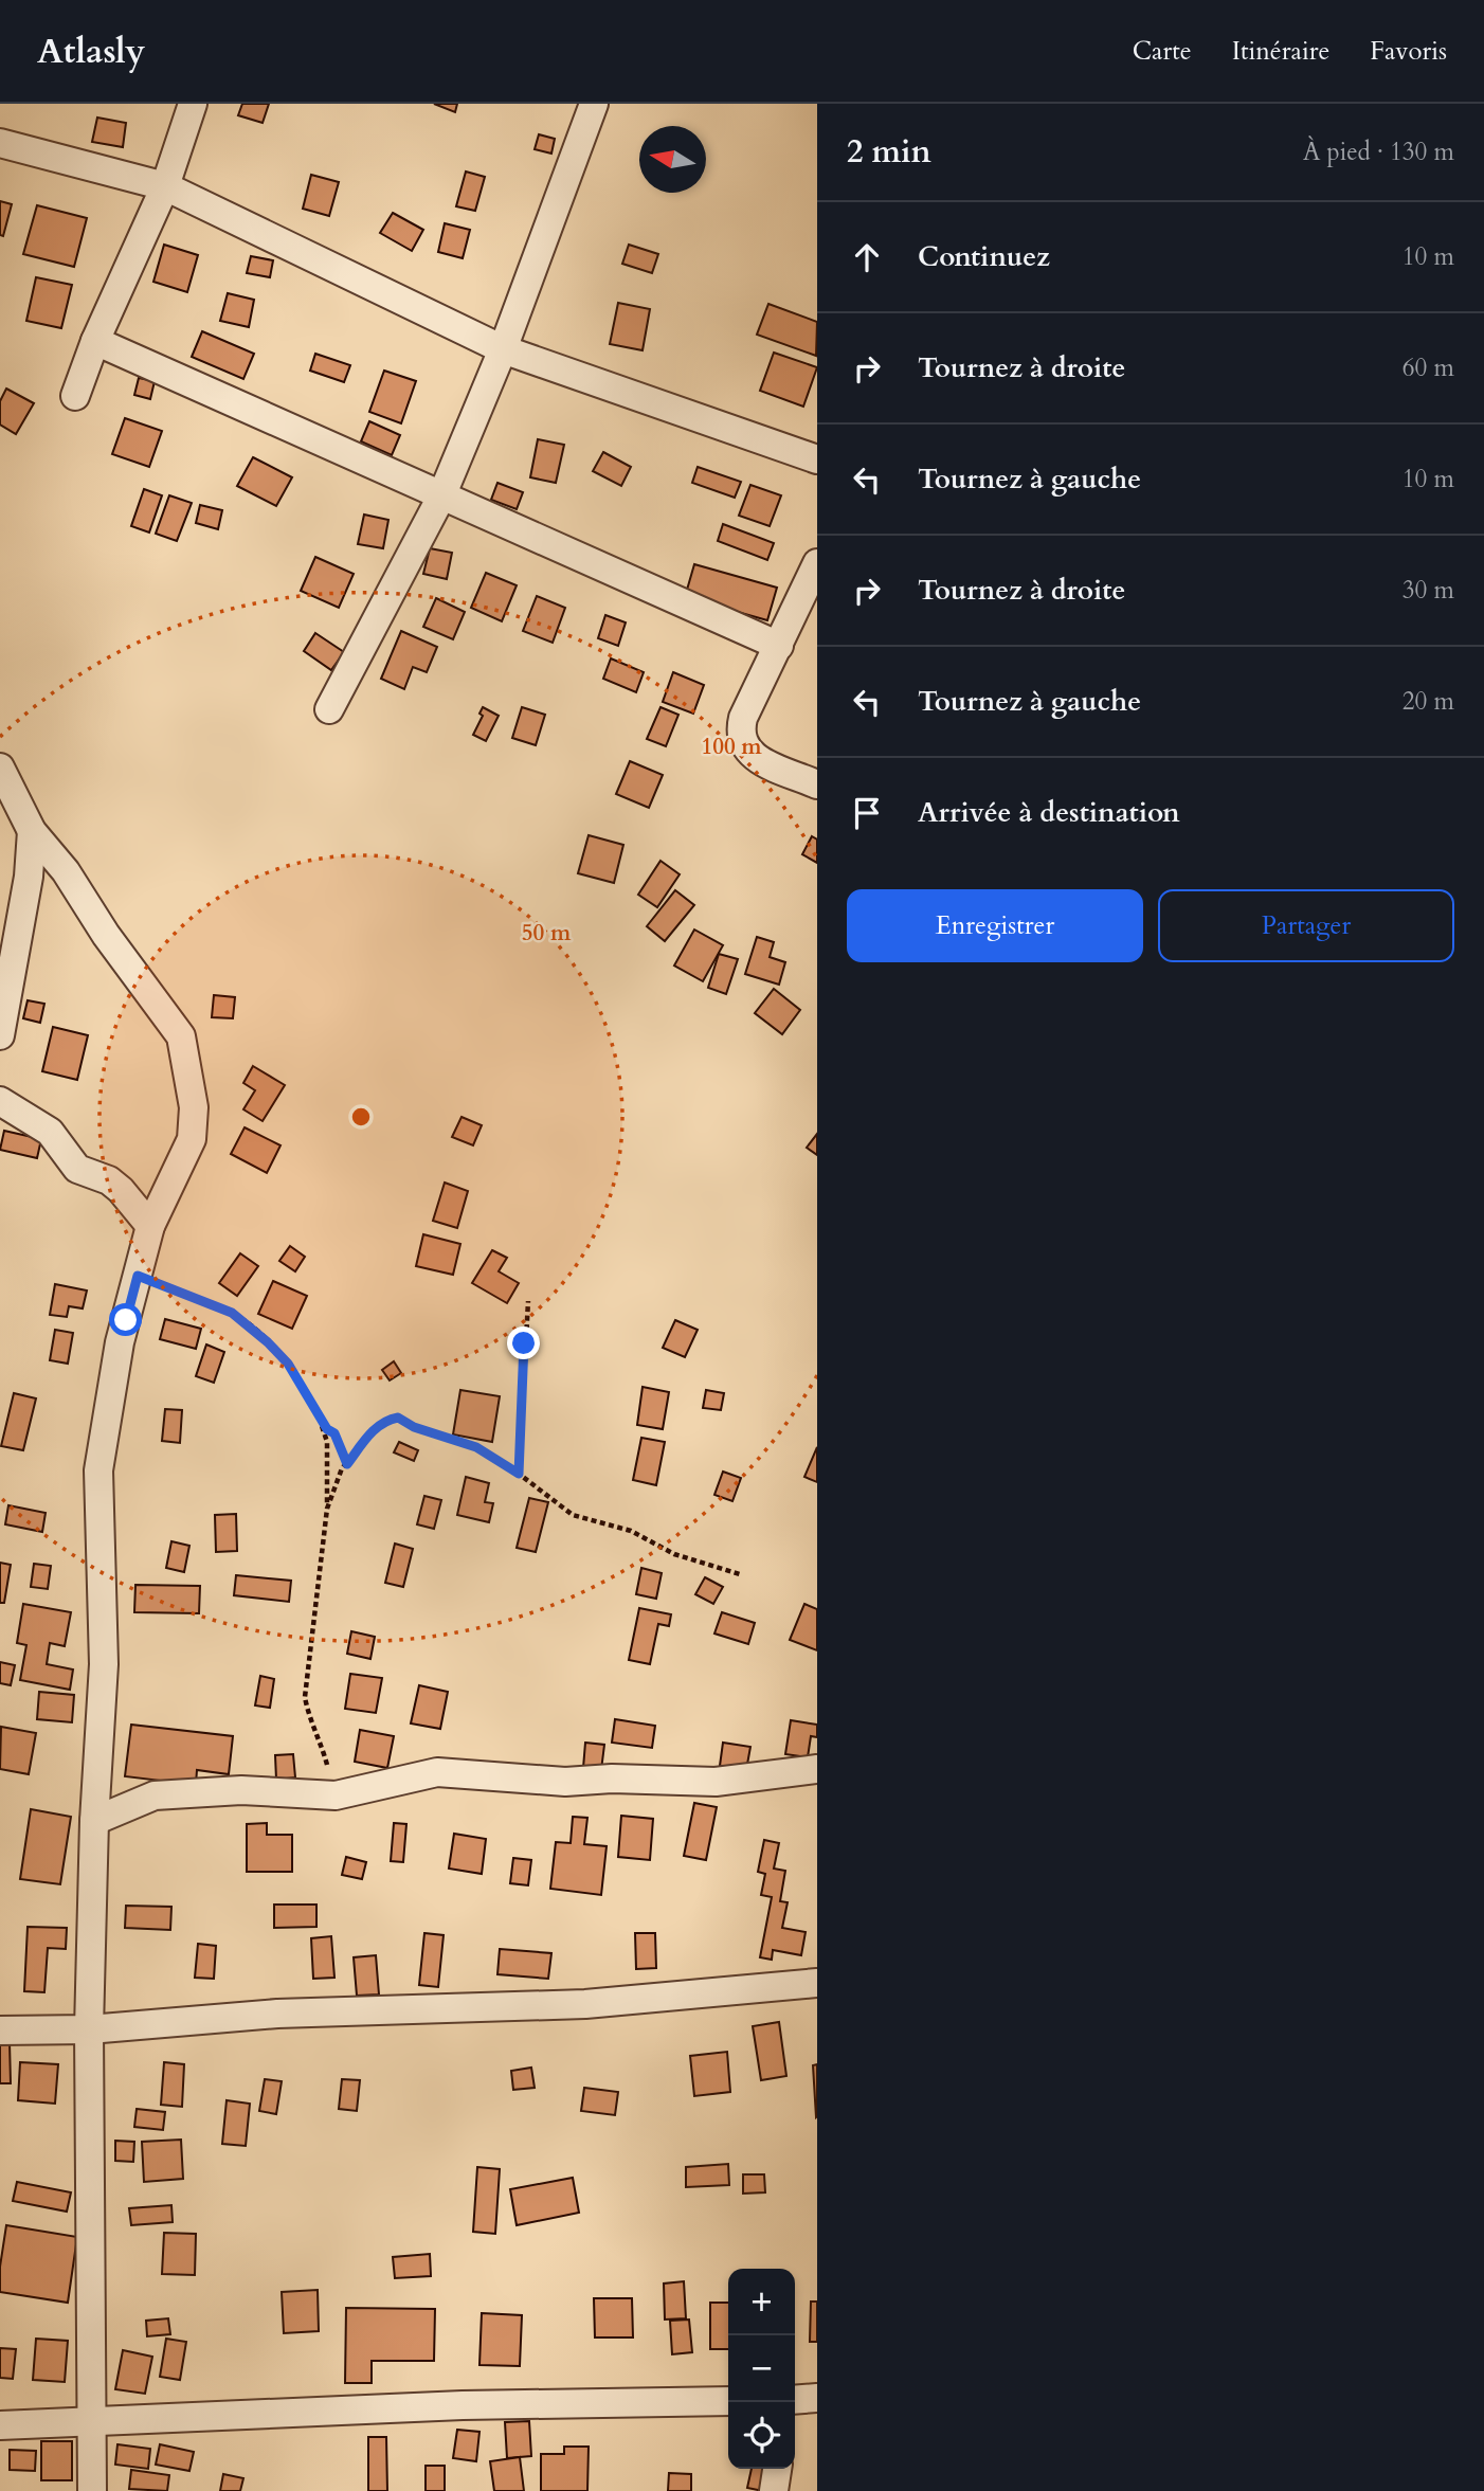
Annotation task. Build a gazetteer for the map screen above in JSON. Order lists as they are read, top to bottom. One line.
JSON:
{"north":"left","page":{"header":"Atlasly","nav":["Carte","Itinéraire","Favoris"],"heading":["2 min","À pied · 130 m"],"list":[["Continuez","10 m"],["Tournez à droite","60 m"],["Tournez à gauche","10 m"],["Tournez à droite","30 m"],["Tournez à gauche","20 m"],"Arrivée à destination"],"buttons":["Enregistrer","Partager"],"map_buttons":["+","−"]},"rings":["100 m","50 m"]}
